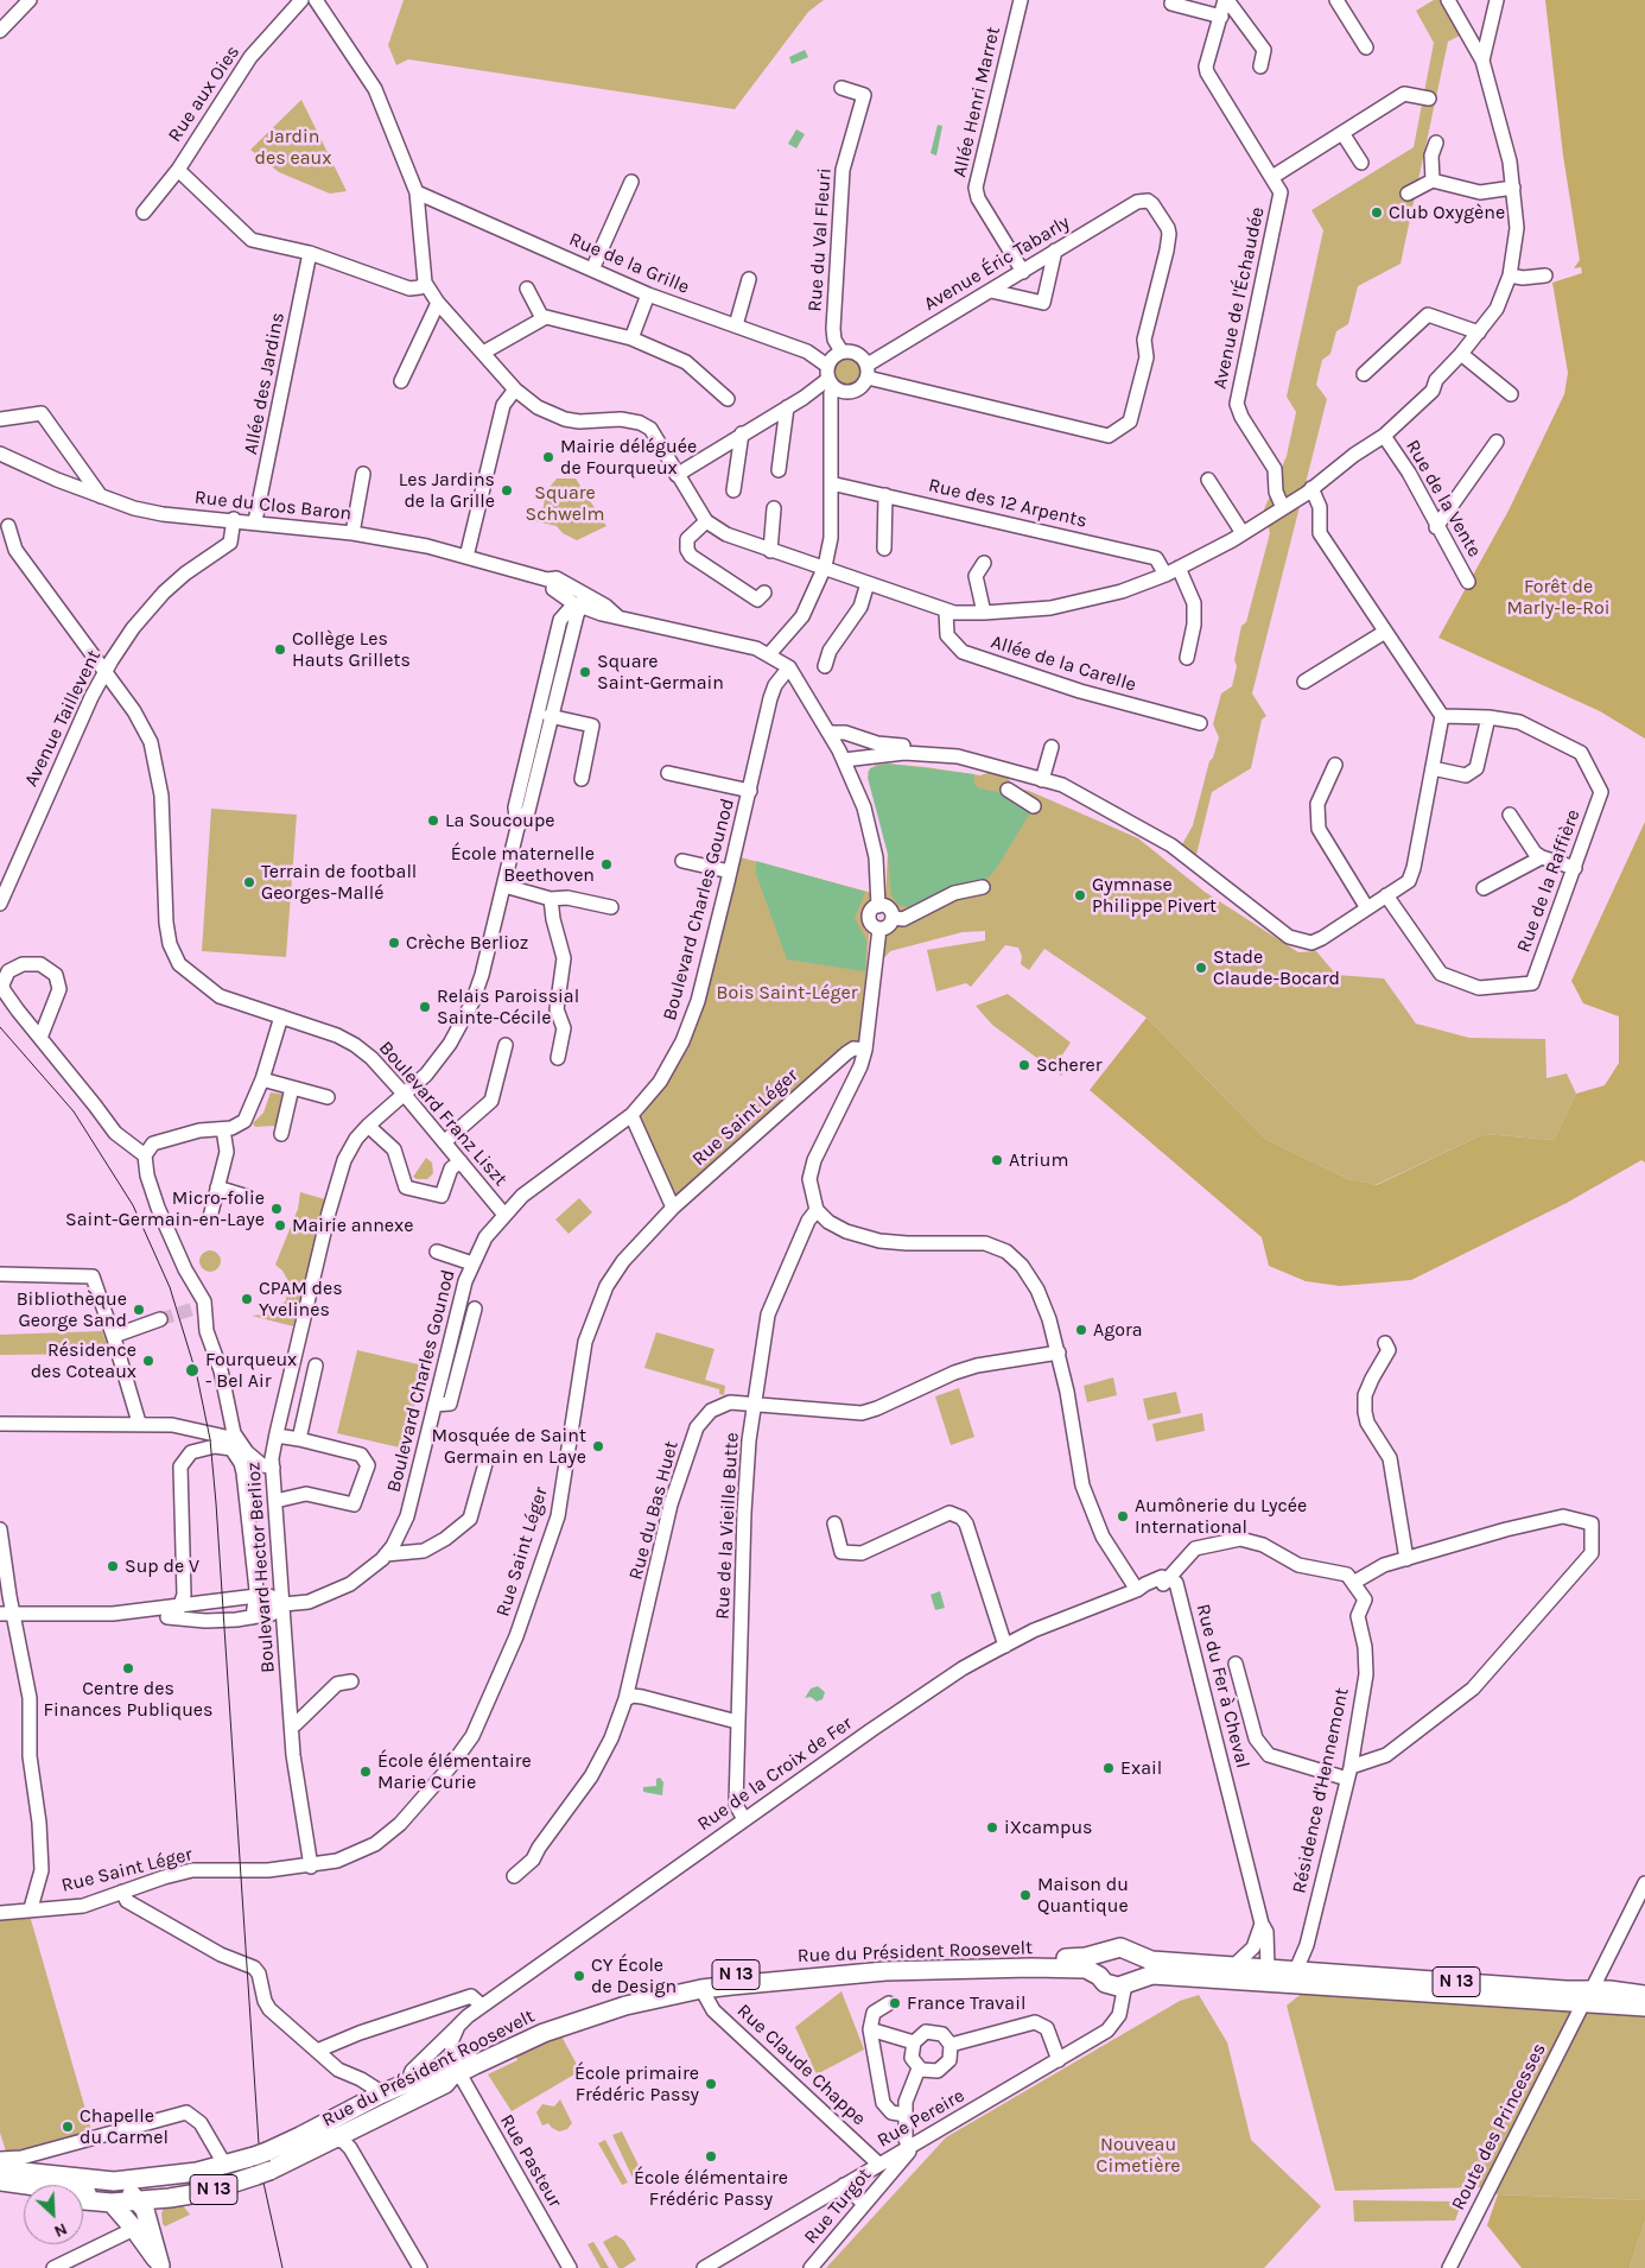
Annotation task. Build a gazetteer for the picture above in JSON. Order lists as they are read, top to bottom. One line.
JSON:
{"streets":{"main road":["Rue du Président Roosevelt","N 13"],"street":["Rue aux Oies","Allée Henri Marret","Rue du Val Fleuri","Rue de la Grille","Avenue Éric Tabarly","Avenue de l'Échaudée","Allée des Jardins","Rue de la Vente","Rue des 12 Arpents","Rue du Clos Baron","Allée de la Carelle","Avenue Taillevent","Rue de la Raffière","Boulevard Charles Gounod","Boulevard Franz Liszt","Rue Saint Léger","Rue du Bas Huet","Rue de la Vieille Butte","Boulevard Hector Berlioz","Rue du Fer à Cheval","Rue de la Croix de Fer","Résidence d'Hennemont","Rue Claude Chappe","Rue Pereire","Route des Princesses","Rue Pasteur","Rue Turgot"]},"crossings":[["Allée Henri Marret","Avenue Éric Tabarly"],["Rue du Val Fleuri","Rue de la Grille"],["Rue du Val Fleuri","Avenue Éric Tabarly"],["Rue de la Grille","Avenue Éric Tabarly"],["Allée des Jardins","Rue du Clos Baron"],["Rue du Clos Baron","Avenue Taillevent"],["Rue du Clos Baron","Boulevard Hector Berlioz"],["Avenue Taillevent","Boulevard Franz Liszt"],["Boulevard Charles Gounod","Boulevard Franz Liszt"],["Boulevard Charles Gounod","Boulevard Hector Berlioz"],["Boulevard Franz Liszt","Boulevard Hector Berlioz"],["Rue Saint Léger","Boulevard Hector Berlioz"],["Rue du Bas Huet","Rue de la Vieille Butte"],["Rue de la Vieille Butte","Rue de la Croix de Fer"],["Rue du Fer à Cheval","Rue de la Croix de Fer"],["Rue de la Croix de Fer","Rue du Président Roosevelt"],["Résidence d'Hennemont","Rue du Président Roosevelt"],["Rue du Président Roosevelt","N 13"],["Rue du Président Roosevelt","Rue Claude Chappe"],["Rue du Président Roosevelt","Route des Princesses"],["Rue du Président Roosevelt","Rue Pasteur"],["Rue Claude Chappe","Rue Pereire"],["Rue Pereire","Rue Turgot"]],"parks":["Jardin des eaux","Square Schwelm","Forêt de Marly-le-Roi","Bois Saint-Léger","Nouveau Cimetière"],"places":["Club Oxygène","Mairie déléguée de Fourqueux","Les Jardins de la Grille","Collège Les Hauts Grillets","Square Saint-Germain","La Soucoupe","École maternelle Beethoven","Terrain de football Georges-Mallé","Gymnase Philippe Pivert","Crèche Berlioz","Stade Claude-Bocard","Relais Paroissial Sainte-Cécile","Scherer","Atrium","Micro-folie Saint-Germain-en-Laye","Mairie annexe","CPAM des Yvelines","Bibliothèque George Sand","Agora","Résidence des Coteaux","Fourqueux - Bel Air","Mosquée de Saint Germain en Laye","Aumônerie du Lycée International","Sup de V","Centre des Finances Publiques","Exail","École élémentaire Marie Curie","iXcampus","Maison du Quantique","CY École de Design","France Travail","École primaire Frédéric Passy","Chapelle du Carmel","École élémentaire Frédéric Passy"],"north":"bottom right"}
